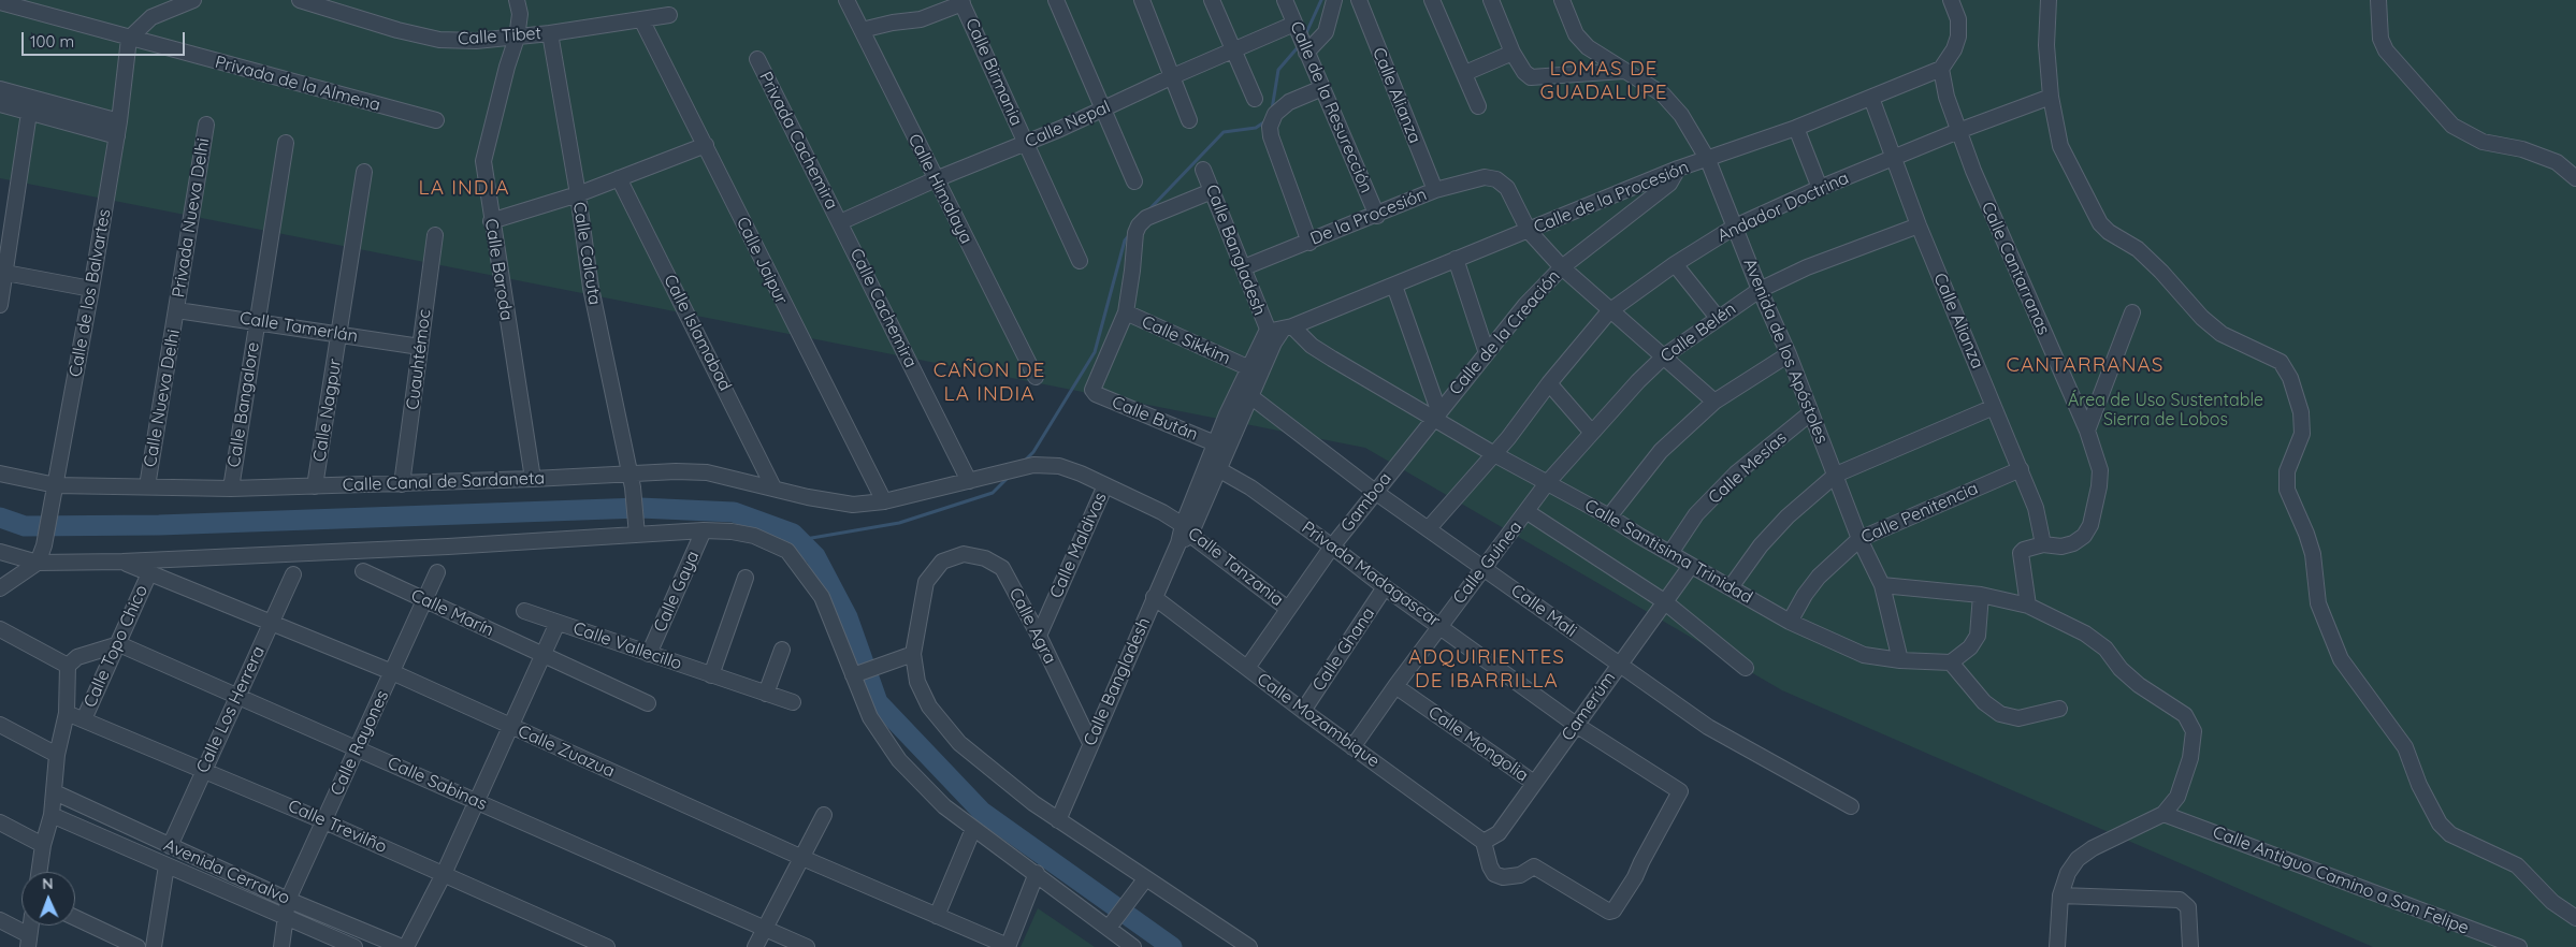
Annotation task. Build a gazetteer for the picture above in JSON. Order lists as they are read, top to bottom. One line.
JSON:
{"streets":{"street":["Calle Tibet","Calle Birmania","Privada de la Almena","Calle Alianza","Calle de la Resurección","Calle Nepal","Privada Cachemira","Calle Himalaya","Calle de la Procesión","Andador Doctrina","De la Procesión","Privada Nueva Delhi","Calle Bangladesh","Calle Calcuta","Calle Jaipur","Calle Cantarranas","Calle Baroda","Calle de los Balvartes","Calle Cachemira","Calle Tamerlán","Calle Islamabad","Calle de la Creación","Calle Belén","Calle Sikkim","Avenida de los Apóstoles","Cuauhtémoc","Calle Nueva Delhi","Calle Bangalore","Calle Nagpur","Calle Bután","Calle Mesías","Calle Canal de Sardaneta","Gamboa","Calle Penitencia","Calle Maldivas","Calle Santisima Trinidad","Calle Guinea","Calle Tanzania","Privada Madagascar","Calle Gaya","Calle Mali","Calle Marín","Calle Agra","Calle Topo Chico","Calle Vallecillo","Calle Ghana","Camerúm","Calle Los Herrera","Calle Mozambique","Calle Rayones","Calle Mongolia","Calle Zuazua","Calle Sabinas","Calle Trevilño","Avenida Cerralvo","Calle Antiguo Camino a San Felipe"]},"crossings":[["Calle Tibet","Calle Calcuta"],["Calle Tibet","Calle Jaipur"],["Calle Tibet","Calle Baroda"],["Calle Birmania","Calle Nepal"],["Privada de la Almena","Calle de los Balvartes"],["Calle Alianza","Calle de la Procesión"],["Calle Alianza","Andador Doctrina"],["Calle Alianza","De la Procesión"],["Calle Alianza","Calle Cantarranas"],["Calle Alianza","Calle Belén"],["Calle Alianza","Calle Penitencia"],["Calle de la Resurección","Calle Nepal"],["Calle de la Resurección","De la Procesión"],["Calle Nepal","Privada Cachemira"],["Calle Nepal","Calle Himalaya"],["Calle Nepal","Calle Cachemira"],["Privada Cachemira","Calle Cachemira"],["Calle de la Procesión","De la Procesión"],["Calle de la Procesión","Calle Bangladesh"],["Calle de la Procesión","Calle Cantarranas"],["Calle de la Procesión","Calle de la Creación"],["Calle de la Procesión","Avenida de los Apóstoles"],["Calle de la Procesión","Calle Santisima Trinidad"],["Andador Doctrina","Calle Cantarranas"],["Andador Doctrina","Avenida de los Apóstoles"],["Andador Doctrina","Calle Santisima Trinidad"],["De la Procesión","Calle Bangladesh"],["Privada Nueva Delhi","Calle Tamerlán"],["Privada Nueva Delhi","Calle Nueva Delhi"],["Calle Bangladesh","Calle Sikkim"],["Calle Bangladesh","Calle Bután"],["Calle Bangladesh","Calle Tanzania"],["Calle Bangladesh","Privada Madagascar"],["Calle Bangladesh","Calle Mali"],["Calle Bangladesh","Calle Agra"],["Calle Bangladesh","Calle Mozambique"],["Calle Calcuta","Calle Canal de Sardaneta"],["Calle Jaipur","Calle Canal de Sardaneta"],["Calle Baroda","Calle Canal de Sardaneta"],["Calle de los Balvartes","Calle Canal de Sardaneta"],["Calle Cachemira","Calle Canal de Sardaneta"],["Calle Tamerlán","Cuauhtémoc"],["Calle Tamerlán","Calle Nueva Delhi"],["Calle Tamerlán","Calle Bangalore"],["Calle Tamerlán","Calle Nagpur"],["Calle Islamabad","Calle Canal de Sardaneta"],["Calle de la Creación","Gamboa"],["Calle de la Creación","Calle Santisima Trinidad"],["Calle Belén","Avenida de los Apóstoles"],["Calle Belén","Calle Santisima Trinidad"],["Calle Belén","Calle Guinea"],["Calle Sikkim","Calle Bután"],["Avenida de los Apóstoles","Calle Mesías"],["Avenida de los Apóstoles","Calle Penitencia"],["Avenida de los Apóstoles","Calle Santisima Trinidad"],["Cuauhtémoc","Calle Canal de Sardaneta"],["Calle Nueva Delhi","Calle Canal de Sardaneta"],["Calle Bangalore","Calle Canal de Sardaneta"],["Calle Nagpur","Calle Canal de Sardaneta"],["Calle Mesías","Calle Santisima Trinidad"],["Calle Canal de Sardaneta","Calle Tanzania"],["Gamboa","Calle Santisima Trinidad"],["Gamboa","Calle Tanzania"],["Gamboa","Privada Madagascar"],["Gamboa","Calle Mali"],["Gamboa","Calle Mozambique"],["Calle Penitencia","Calle Santisima Trinidad"],["Calle Maldivas","Calle Tanzania"],["Calle Maldivas","Calle Agra"],["Calle Santisima Trinidad","Calle Guinea"],["Calle Santisima Trinidad","Camerúm"],["Calle Guinea","Privada Madagascar"],["Calle Guinea","Calle Mali"],["Calle Guinea","Calle Mozambique"],["Calle Guinea","Calle Mongolia"],["Privada Madagascar","Calle Ghana"],["Privada Madagascar","Camerúm"],["Privada Madagascar","Calle Mozambique"],["Calle Gaya","Calle Vallecillo"],["Calle Mali","Camerúm"],["Calle Marín","Calle Vallecillo"],["Calle Marín","Calle Rayones"],["Calle Topo Chico","Calle Zuazua"],["Calle Topo Chico","Calle Sabinas"],["Calle Topo Chico","Calle Trevilño"],["Calle Vallecillo","Calle Zuazua"],["Calle Vallecillo","Calle Sabinas"],["Calle Vallecillo","Calle Trevilño"],["Calle Ghana","Calle Mozambique"],["Camerúm","Calle Mozambique"],["Camerúm","Calle Mongolia"],["Calle Los Herrera","Calle Zuazua"],["Calle Los Herrera","Calle Sabinas"],["Calle Los Herrera","Calle Trevilño"],["Calle Los Herrera","Avenida Cerralvo"],["Calle Rayones","Calle Zuazua"],["Calle Rayones","Calle Sabinas"],["Calle Rayones","Calle Trevilño"],["Calle Rayones","Avenida Cerralvo"]],"districts":["LOMAS DE GUADALUPE","LA INDIA","CANTARRANAS","CAÑON DE LA INDIA","ADQUIRIENTES DE IBARRILLA"],"parks":["Área de Uso Sustentable Sierra de Lobos"],"scale_bar":"100 m","north":"top"}
